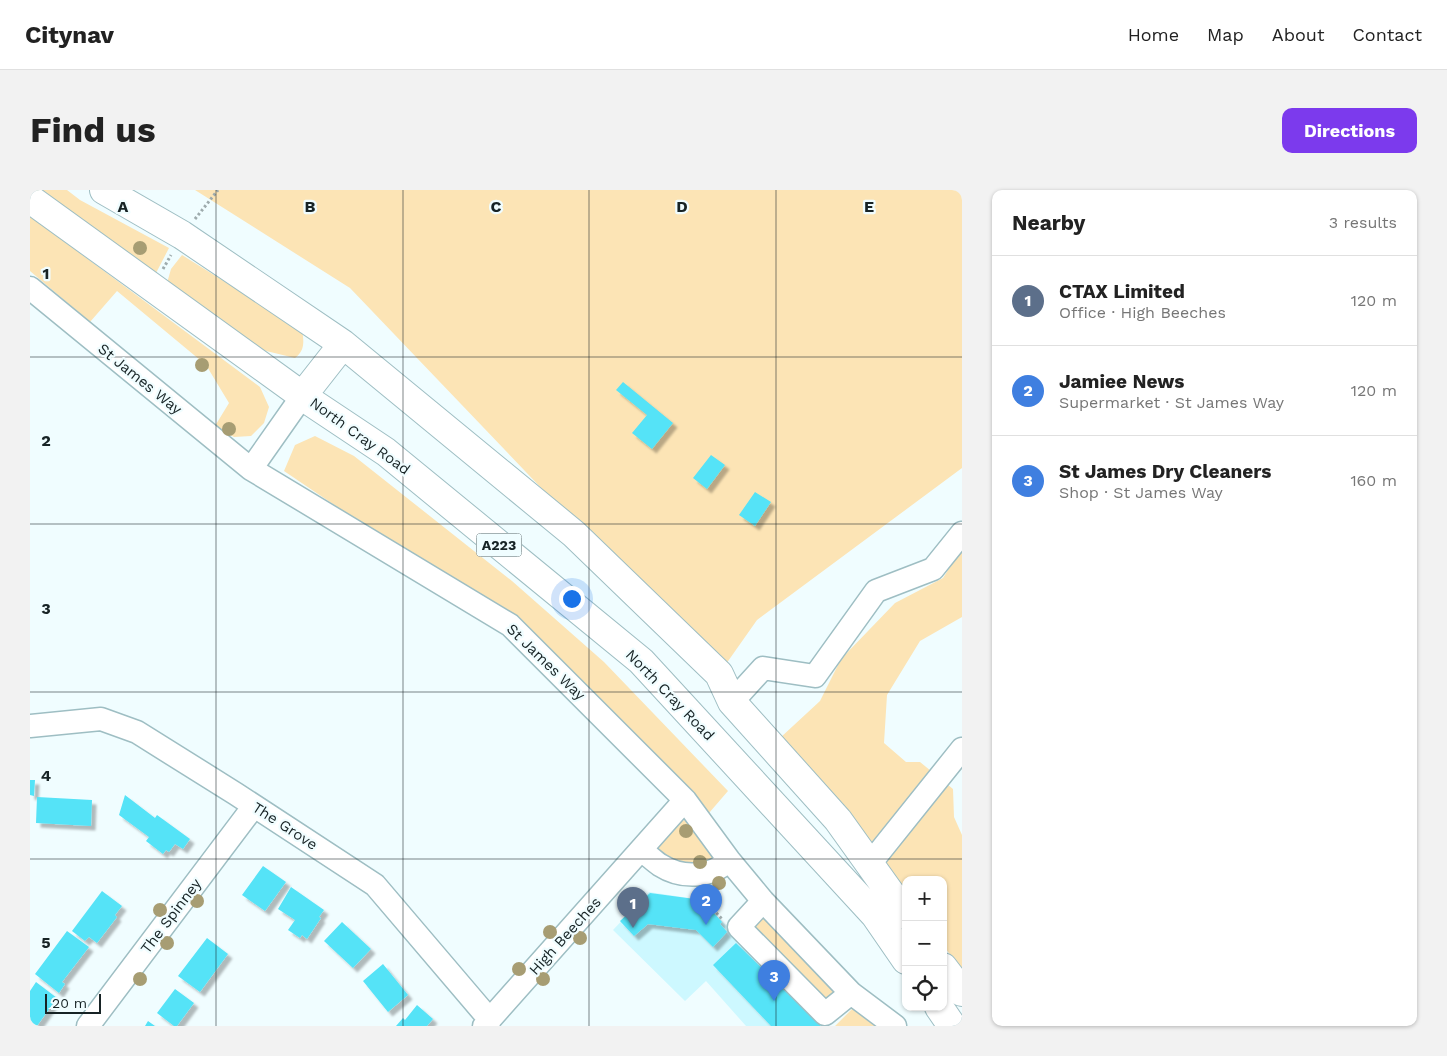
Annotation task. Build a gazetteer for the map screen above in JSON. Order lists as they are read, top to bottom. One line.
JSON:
{"streets":{"main road":["North Cray Road","A223"],"street":["St James Way","The Grove","The Spinney","High Beeches"]},"crossings":[["St James Way","High Beeches"],["The Grove","The Spinney"],["The Grove","High Beeches"]],"scale_bar":"20 m","page":{"header":"Citynav","nav":["Home","Map","About","Contact"],"buttons":"Directions","title":"Find us","heading":["Nearby","3 results"],"list":[{"mark":"1","name":"CTAX Limited","note":"Office · High Beeches","value":"120 m"},{"mark":"2","name":"Jamiee News","note":"Supermarket · St James Way","value":"120 m"},{"mark":"3","name":"St James Dry Cleaners","note":"Shop · St James Way","value":"160 m"}],"map_buttons":["+","−"],"pins":["2","1","3"],"scale":"20 m"},"grid":{"columns":["A","B","C","D","E"],"rows":["1","2","3","4","5"]}}
